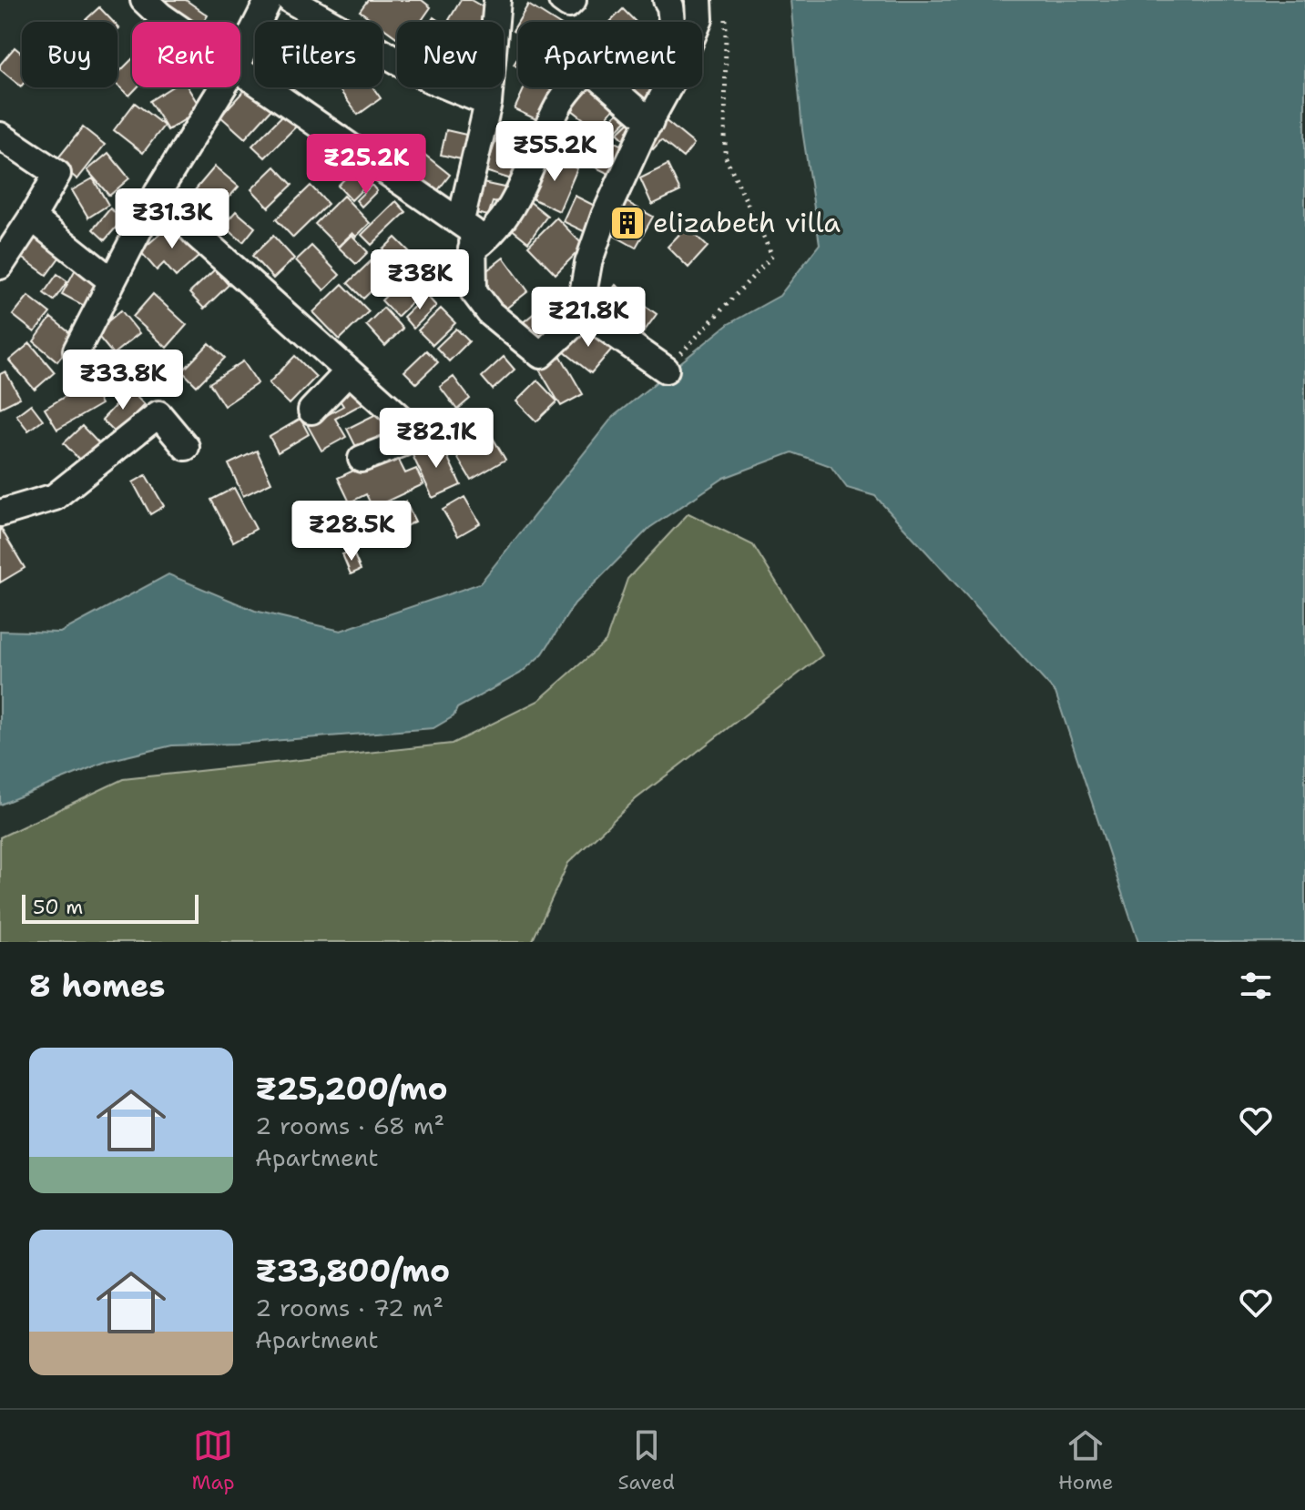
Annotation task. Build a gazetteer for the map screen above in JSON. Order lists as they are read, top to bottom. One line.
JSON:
{"places":{"building":["elizabeth villa"]},"scale_bar":"50 m","page":{"chip":["Buy","Rent","Filters","New","Apartment"],"price":["₹55.2K","₹25.2K","₹31.3K","₹38K","₹21.8K","₹33.8K","₹82.1K","₹28.5K"],"scale":"50 m","heading":"8 homes","list":[{"name":"₹25,200/mo","note":"2 rooms · 68 m² · Apartment"},{"name":"₹33,800/mo","note":"2 rooms · 72 m² · Apartment"}],"tabs":["Map","Saved","Home"]}}
